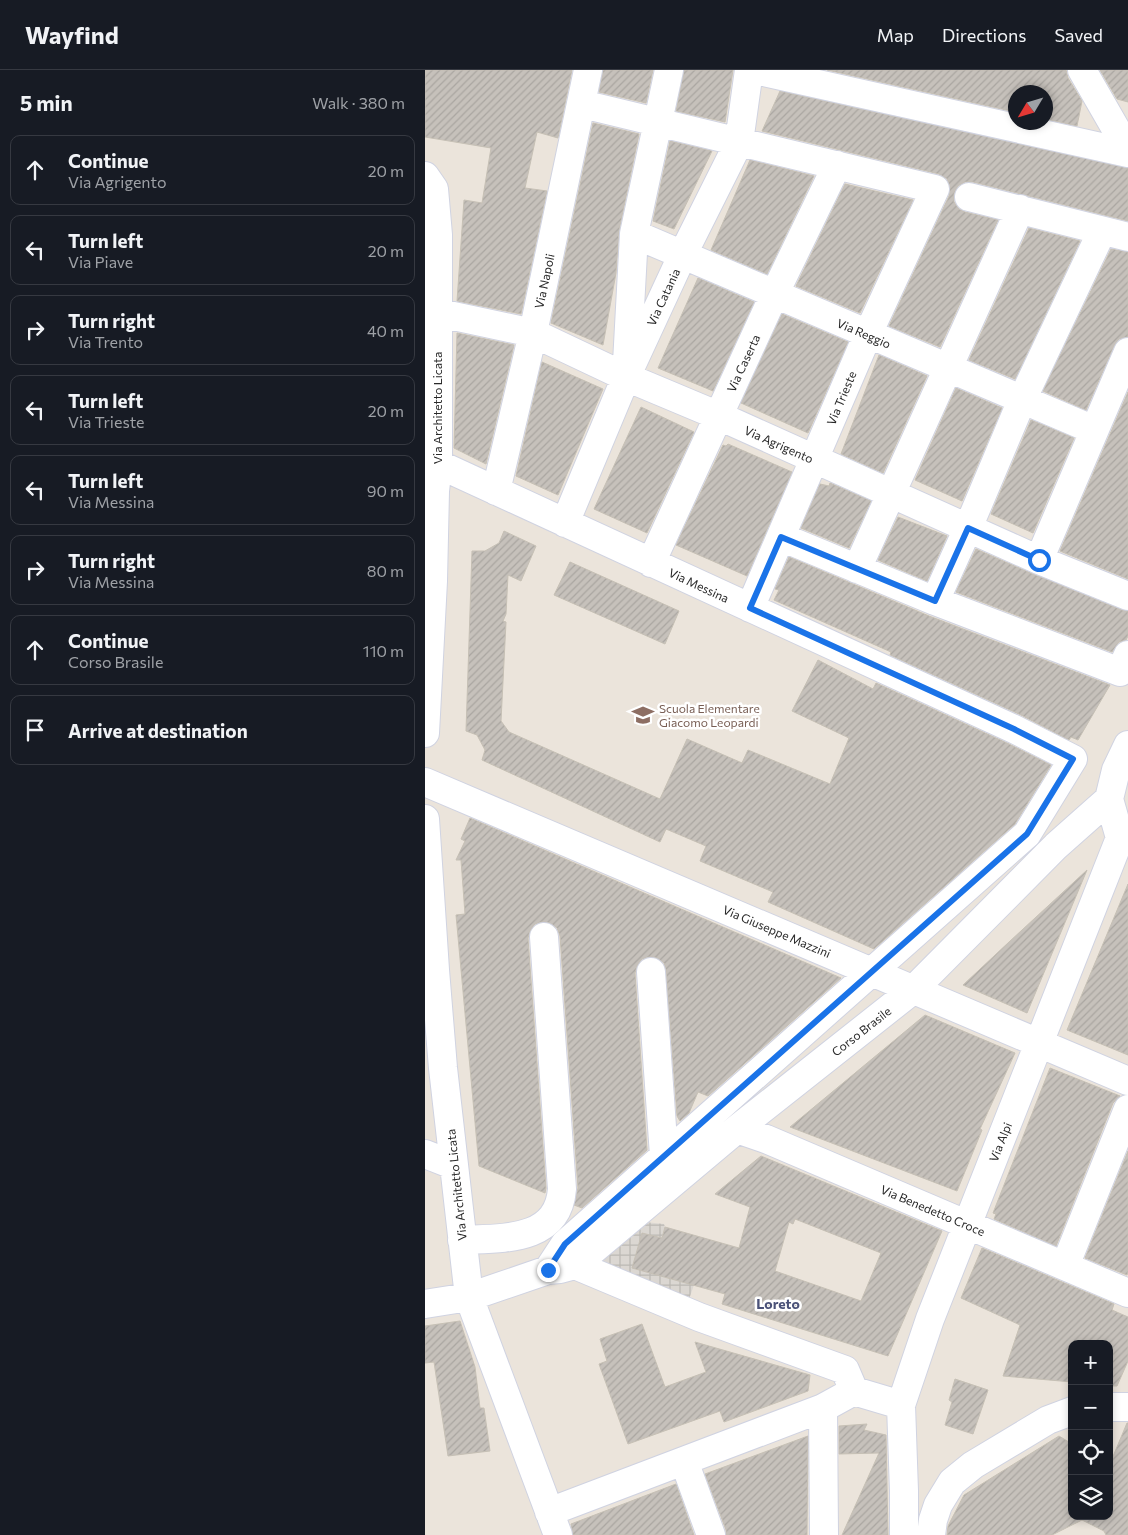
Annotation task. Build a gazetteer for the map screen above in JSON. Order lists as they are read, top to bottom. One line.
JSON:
{"streets":{"street":["Via Napoli","Via Catania","Via Reggio","Via Caserta","Via Trieste","Via Architetto Licata","Via Agrigento","Via Messina","Via Giuseppe Mazzini","Corso Brasile","Via Alpi","Via Benedetto Croce"]},"crossings":[["Via Napoli","Via Agrigento"],["Via Napoli","Via Messina"],["Via Catania","Via Reggio"],["Via Catania","Via Agrigento"],["Via Catania","Via Messina"],["Via Reggio","Via Caserta"],["Via Reggio","Via Trieste"],["Via Caserta","Via Trieste"],["Via Caserta","Via Agrigento"],["Via Caserta","Via Messina"],["Via Trieste","Via Agrigento"],["Via Trieste","Via Messina"],["Via Architetto Licata","Via Agrigento"],["Via Architetto Licata","Via Messina"],["Via Architetto Licata","Corso Brasile"],["Via Messina","Via Giuseppe Mazzini"],["Via Giuseppe Mazzini","Corso Brasile"],["Via Giuseppe Mazzini","Via Alpi"],["Corso Brasile","Via Alpi"],["Corso Brasile","Via Benedetto Croce"],["Via Alpi","Via Benedetto Croce"]],"districts":["Loreto"],"places":{"school or university":["Scuola Elementare Giacomo Leopardi"]},"north":"bottom left","page":{"header":"Wayfind","nav":["Map","Directions","Saved"],"heading":["5 min","Walk · 380 m"],"list":[["Continue","Via Agrigento","20 m"],["Turn left","Via Piave","20 m"],["Turn right","Via Trento","40 m"],["Turn left","Via Trieste","20 m"],["Turn left","Via Messina","90 m"],["Turn right","Via Messina","80 m"],["Continue","Corso Brasile","110 m"],"Arrive at destination"],"map_buttons":["+","−"]}}
